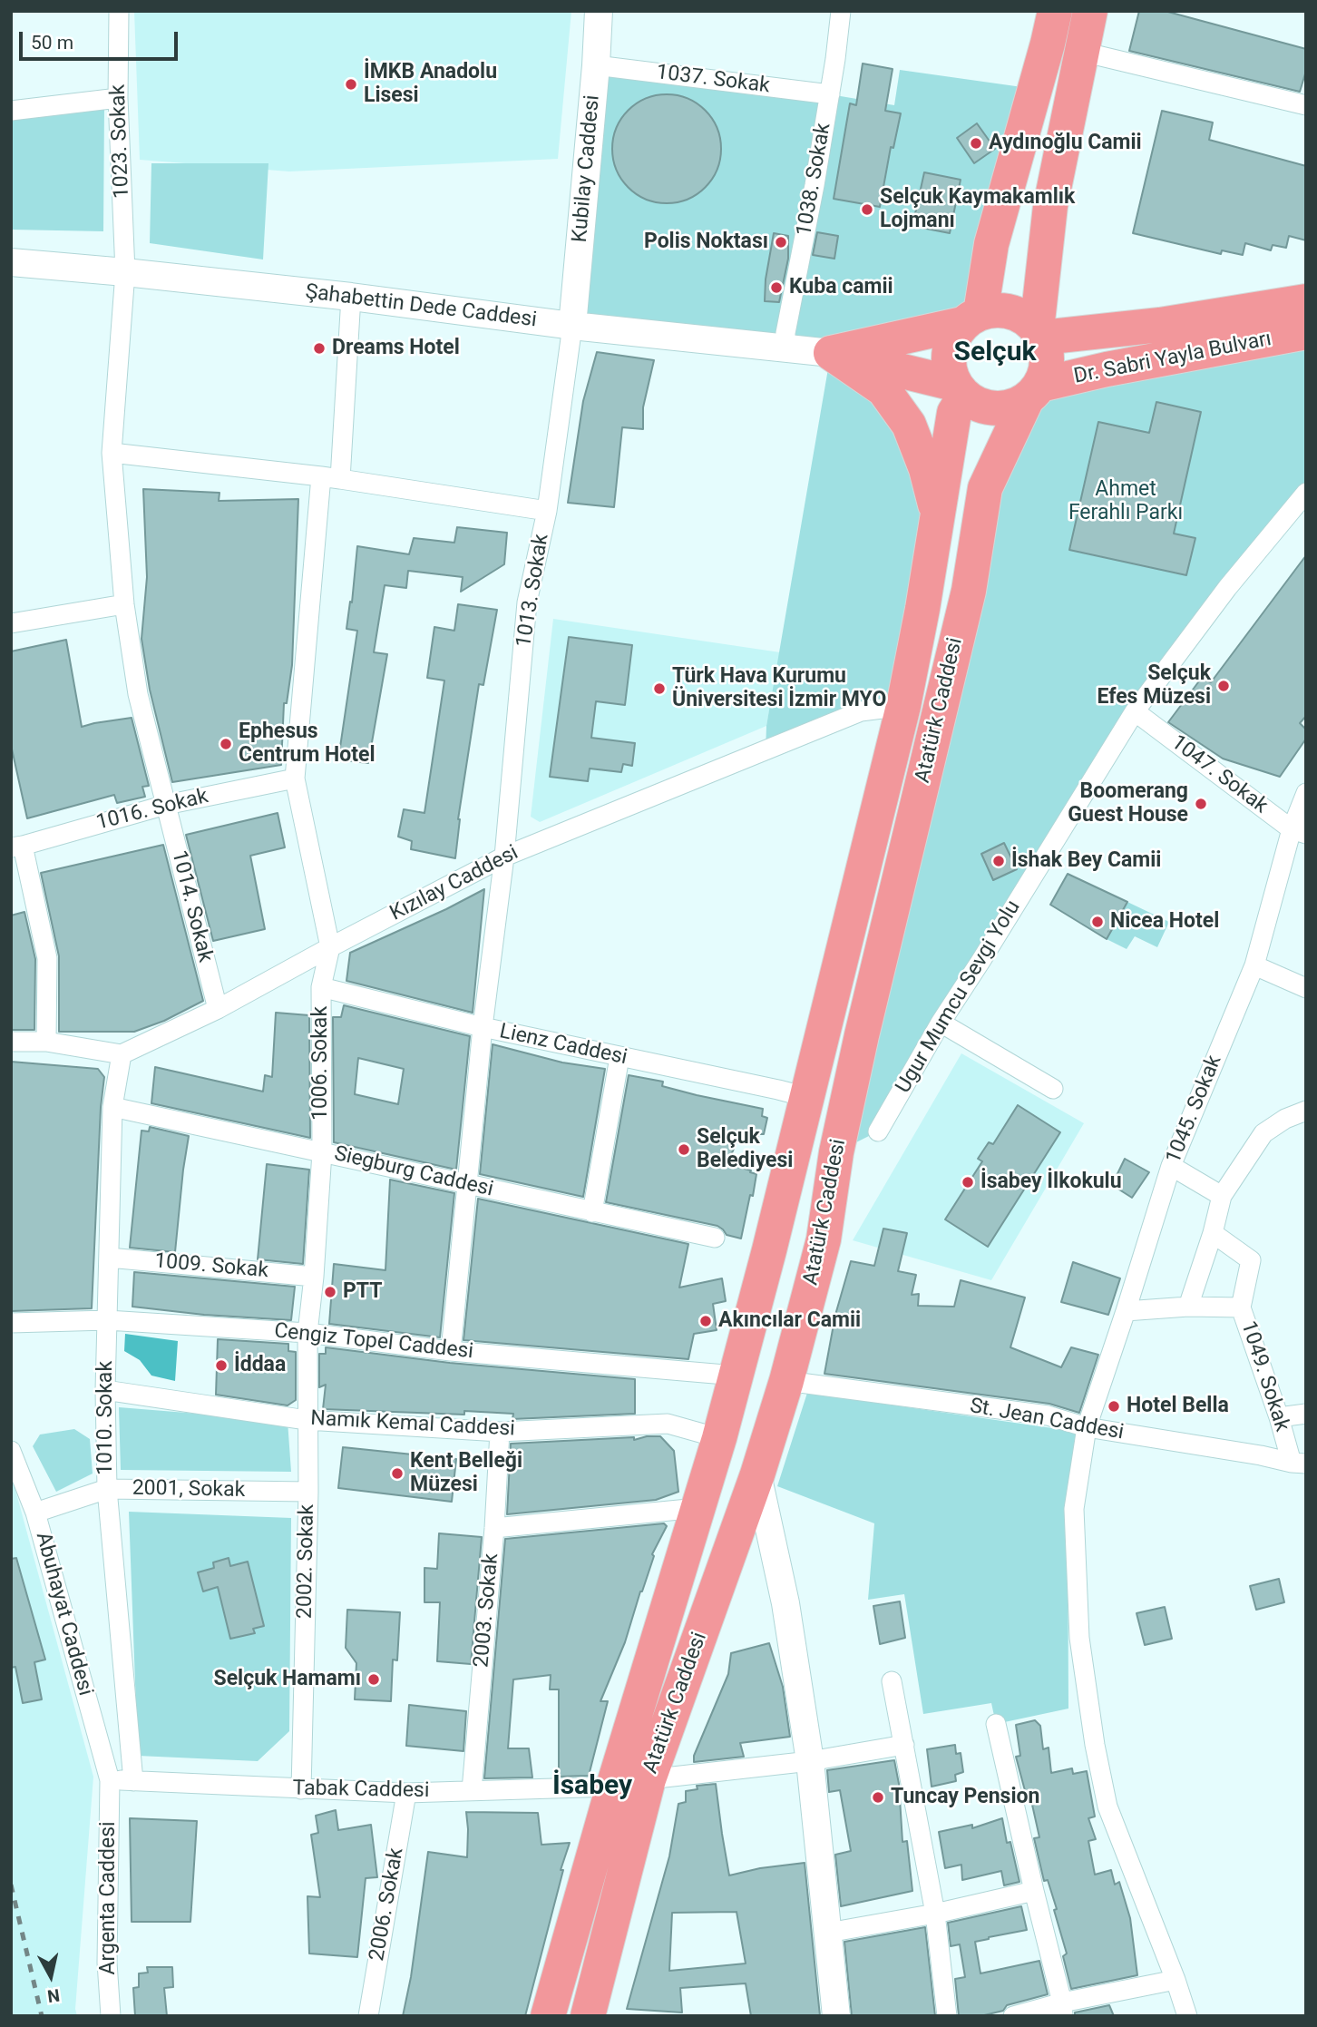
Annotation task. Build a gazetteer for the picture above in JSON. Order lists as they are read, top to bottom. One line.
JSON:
{"streets":{"highway":["Dr. Sabri Yayla Bulvarı","Atatürk Caddesi"],"street":["1037. Sokak","1023. Sokak","Kubilay Caddesi","1038. Sokak","Şahabettin Dede Caddesi","1013. Sokak","1047. Sokak","1016. Sokak","Kızılay Caddesi","1014. Sokak","Ugur Mumcu Sevgi Yolu","Lienz Caddesi","1006. Sokak","1045. Sokak","Siegburg Caddesi","1009. Sokak","Cengiz Topel Caddesi","1049. Sokak","1010. Sokak","St. Jean Caddesi","Namık Kemal Caddesi","2001, Sokak","2002. Sokak","2003. Sokak","Abuhayat Caddesi","Tabak Caddesi","Argenta Caddesi","2006. Sokak"]},"crossings":[["1037. Sokak","Kubilay Caddesi"],["1037. Sokak","1038. Sokak"],["1023. Sokak","Şahabettin Dede Caddesi"],["1023. Sokak","1014. Sokak"],["Kubilay Caddesi","Şahabettin Dede Caddesi"],["Kubilay Caddesi","1013. Sokak"],["1038. Sokak","Şahabettin Dede Caddesi"],["Şahabettin Dede Caddesi","1013. Sokak"],["Dr. Sabri Yayla Bulvarı","Atatürk Caddesi"],["1013. Sokak","Kızılay Caddesi"],["1013. Sokak","Lienz Caddesi"],["1013. Sokak","Siegburg Caddesi"],["1013. Sokak","Cengiz Topel Caddesi"],["Atatürk Caddesi","Kızılay Caddesi"],["Atatürk Caddesi","Lienz Caddesi"],["Atatürk Caddesi","Cengiz Topel Caddesi"],["Atatürk Caddesi","St. Jean Caddesi"],["Atatürk Caddesi","Namık Kemal Caddesi"],["Atatürk Caddesi","Tabak Caddesi"],["1047. Sokak","Ugur Mumcu Sevgi Yolu"],["1047. Sokak","1045. Sokak"],["1016. Sokak","1014. Sokak"],["Kızılay Caddesi","1014. Sokak"],["Kızılay Caddesi","1006. Sokak"],["Kızılay Caddesi","1010. Sokak"],["Lienz Caddesi","1006. Sokak"],["1006. Sokak","Siegburg Caddesi"],["1006. Sokak","1009. Sokak"],["1006. Sokak","Cengiz Topel Caddesi"],["1006. Sokak","2002. Sokak"],["1045. Sokak","St. Jean Caddesi"],["Siegburg Caddesi","1010. Sokak"],["1009. Sokak","1010. Sokak"],["Cengiz Topel Caddesi","1010. Sokak"],["Cengiz Topel Caddesi","2002. Sokak"],["1049. Sokak","St. Jean Caddesi"],["1010. Sokak","Namık Kemal Caddesi"],["1010. Sokak","2001, Sokak"],["1010. Sokak","Tabak Caddesi"],["Namık Kemal Caddesi","2002. Sokak"],["Namık Kemal Caddesi","2003. Sokak"],["2001, Sokak","2002. Sokak"],["2001, Sokak","Abuhayat Caddesi"],["2002. Sokak","Tabak Caddesi"],["2003. Sokak","Tabak Caddesi"],["Abuhayat Caddesi","Tabak Caddesi"],["Abuhayat Caddesi","Argenta Caddesi"],["Tabak Caddesi","Argenta Caddesi"],["Tabak Caddesi","2006. Sokak"]],"districts":["Selçuk","İsabey"],"parks":["Ahmet Ferahlı Parkı"],"places":["İMKB Anadolu Lisesi","Aydınoğlu Camii","Selçuk Kaymakamlık Lojmanı","Polis Noktası","Kuba camii","Dreams Hotel","Selçuk Efes Müzesi","Türk Hava Kurumu Üniversitesi İzmir MYO","Ephesus Centrum Hotel","Boomerang Guest House","İshak Bey Camii","Nicea Hotel","Selçuk Belediyesi","İsabey İlkokulu","PTT","Akıncılar Camii","İddaa","Hotel Bella","Kent Belleği Müzesi","Selçuk Hamamı","Tuncay Pension"],"scale_bar":"50 m","north":"bottom"}
